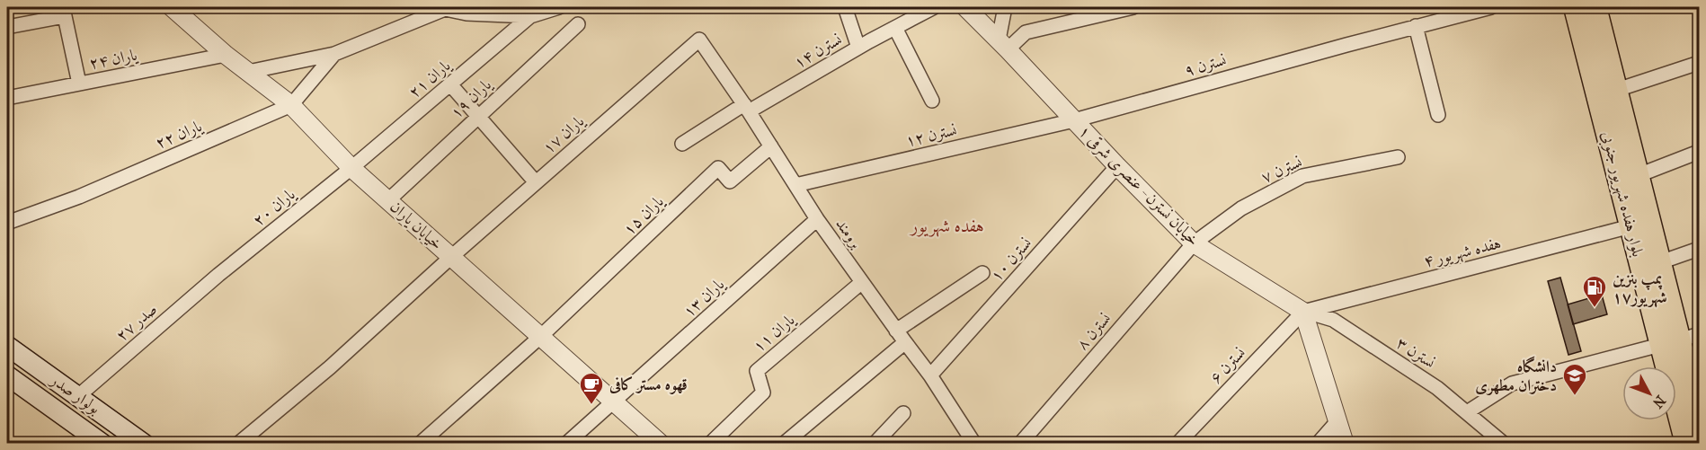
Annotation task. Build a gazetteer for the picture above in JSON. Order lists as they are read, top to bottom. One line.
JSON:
{"streets":{"main road":["بلوار هفده شهریور جنوبی","بولوار صدر"],"street":["نسترن ۱۴","یاران ۲۴","نسترن ۹","یاران ۲۱","یاران ۱۹","یاران ۲۲","یاران ۱۷","نسترن ۱۲","نسترن ۷","خیابان نسترن - عنصری شرقی ۱","یاران ۲۰","یاران ۱۵","خیابان یاران","برومند","هفده شهریور ۴","نسترن ۱۰","یاران ۱۳","صدر ۲۷","نسترن ۸","یاران ۱۱","نسترن ۳","نسترن ۶"]},"crossings":[["نسترن ۱۴","برومند"],["یاران ۲۴","خیابان یاران"],["نسترن ۹","نسترن ۱۲"],["نسترن ۹","خیابان نسترن - عنصری شرقی ۱"],["یاران ۲۱","یاران ۲۰"],["یاران ۲۱","خیابان یاران"],["یاران ۱۹","خیابان یاران"],["یاران ۲۲","خیابان یاران"],["یاران ۱۷","خیابان یاران"],["یاران ۱۷","برومند"],["نسترن ۱۲","خیابان نسترن - عنصری شرقی ۱"],["نسترن ۱۲","برومند"],["نسترن ۷","خیابان نسترن - عنصری شرقی ۱"],["نسترن ۷","نسترن ۸"],["خیابان نسترن - عنصری شرقی ۱","هفده شهریور ۴"],["خیابان نسترن - عنصری شرقی ۱","نسترن ۱۰"],["خیابان نسترن - عنصری شرقی ۱","نسترن ۸"],["خیابان نسترن - عنصری شرقی ۱","نسترن ۳"],["خیابان نسترن - عنصری شرقی ۱","نسترن ۶"],["بلوار هفده شهریور جنوبی","هفده شهریور ۴"],["یاران ۲۰","خیابان یاران"],["یاران ۲۰","صدر ۲۷"],["یاران ۱۵","خیابان یاران"],["یاران ۱۵","برومند"],["خیابان یاران","یاران ۱۳"],["برومند","نسترن ۱۰"],["برومند","یاران ۱۳"],["برومند","یاران ۱۱"],["هفده شهریور ۴","نسترن ۳"],["هفده شهریور ۴","نسترن ۶"],["صدر ۲۷","بولوار صدر"],["نسترن ۳","نسترن ۶"]],"districts":["هفده شهریور"],"places":{"fuel station":["پمپ بنزین ۱۷شهریور"],"school or university":["دانشگاه دختران مطهری"],"cafe":["قهوه مستر کافی"]},"north":"bottom right"}
